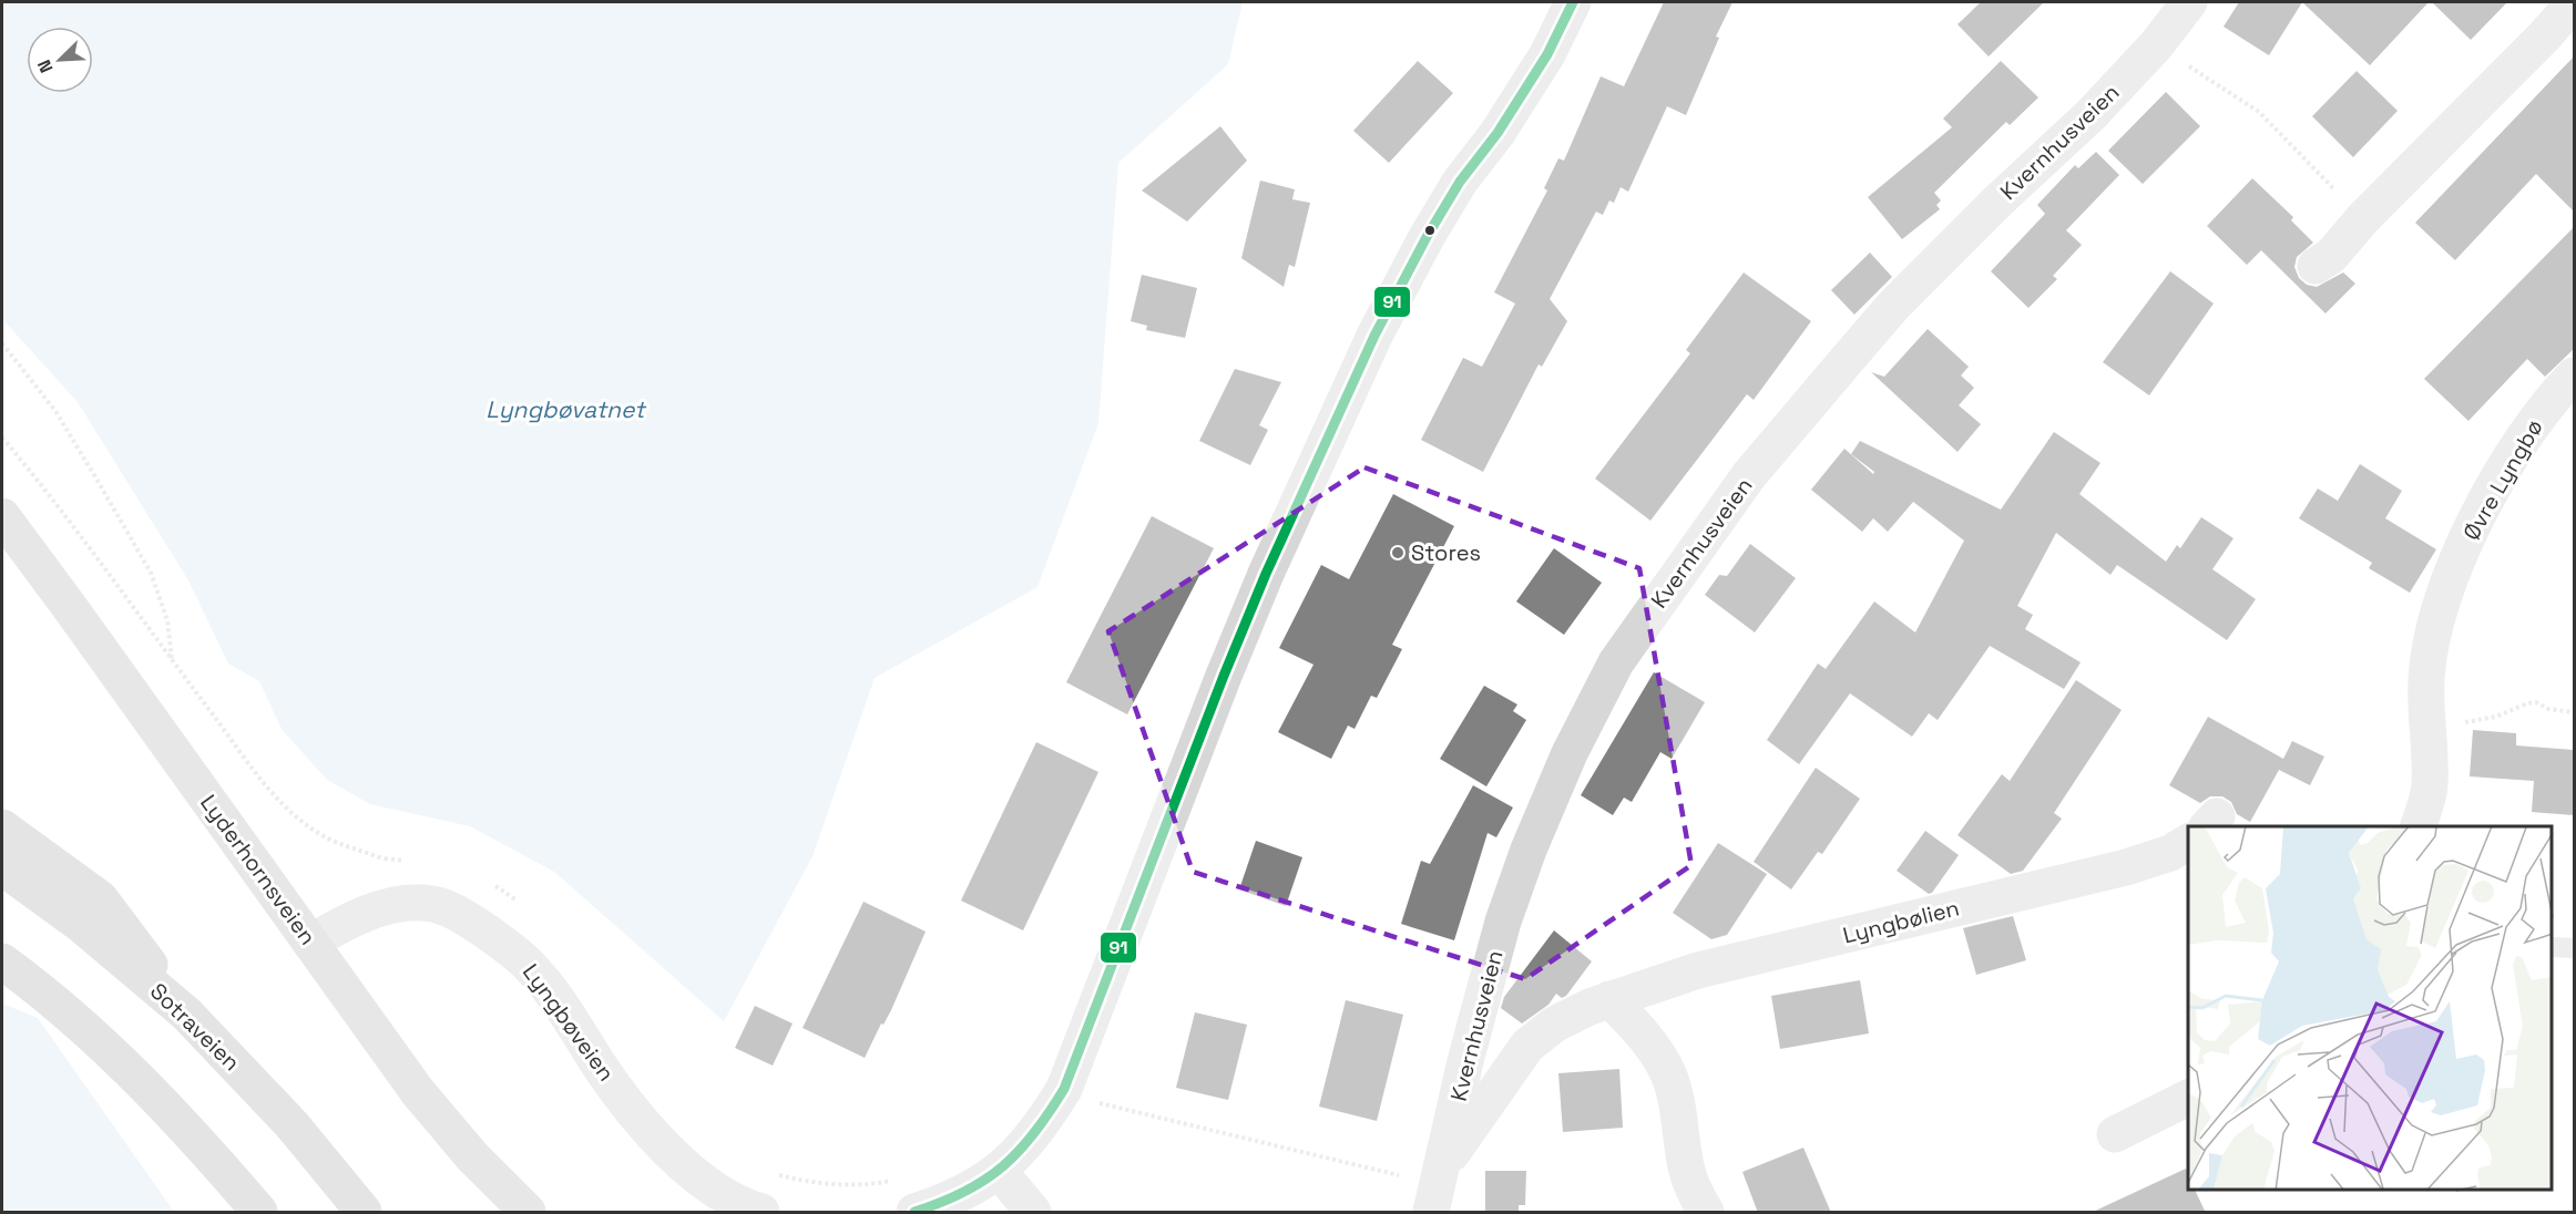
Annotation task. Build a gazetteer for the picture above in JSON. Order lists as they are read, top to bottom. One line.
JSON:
{"streets":{"highway":["Sotraveien"],"main road":["Lyderhornsveien"],"street":["Kvernhusveien","Øvre Lyngbø","Lyngbølien","Lyngbøveien"]},"crossings":[["Kvernhusveien","Lyngbølien"],["Lyderhornsveien","Lyngbøveien"]],"water":["Lyngbøvatnet"],"places":["Stores"],"lines":["transit line 91"],"north":"bottom left"}
